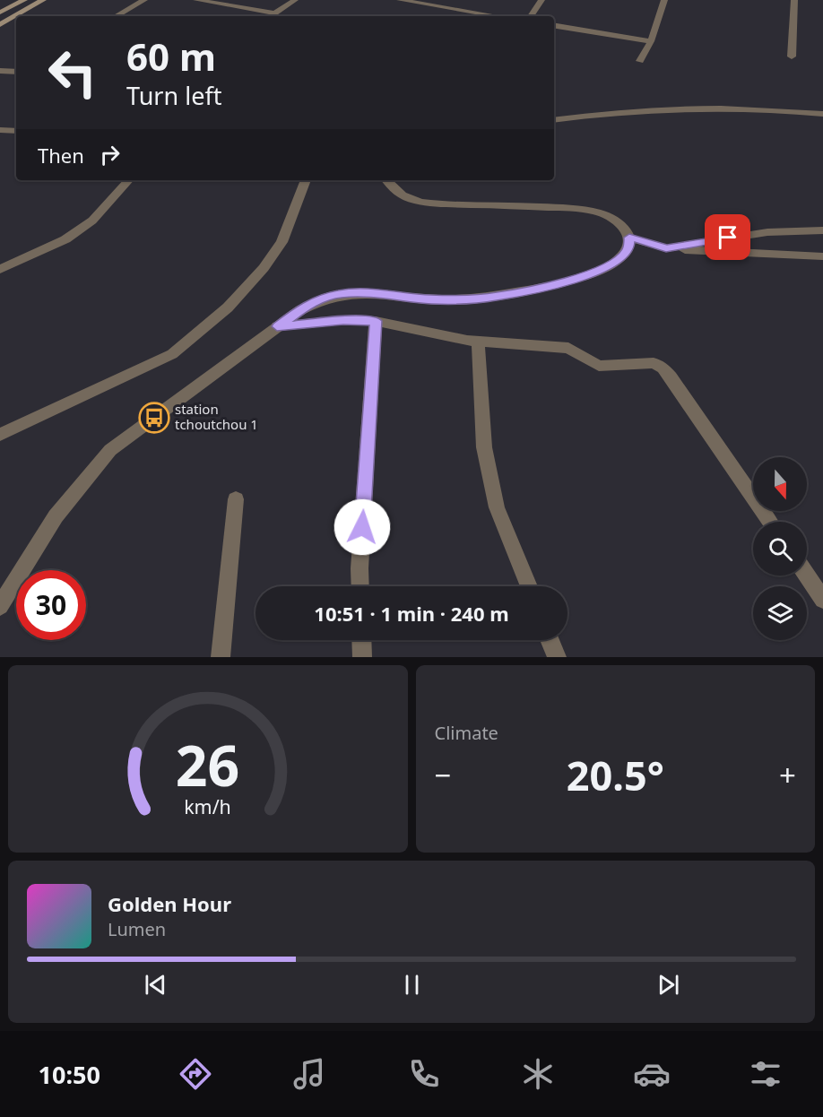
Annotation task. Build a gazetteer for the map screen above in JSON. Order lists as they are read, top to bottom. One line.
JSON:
{"places":{"bus stop":["station tchoutchou 1"]},"north":"bottom","page":{"turn":["60 m","Turn left"],"then":"Then","limit":"30","trip":"10:51 · 1 min · 240 m","tile":"Climate","heat":["−","20.5°","+"],"song":["Golden Hour","Lumen"],"tabs":"10:50","gauge":["26","km/h"]}}
